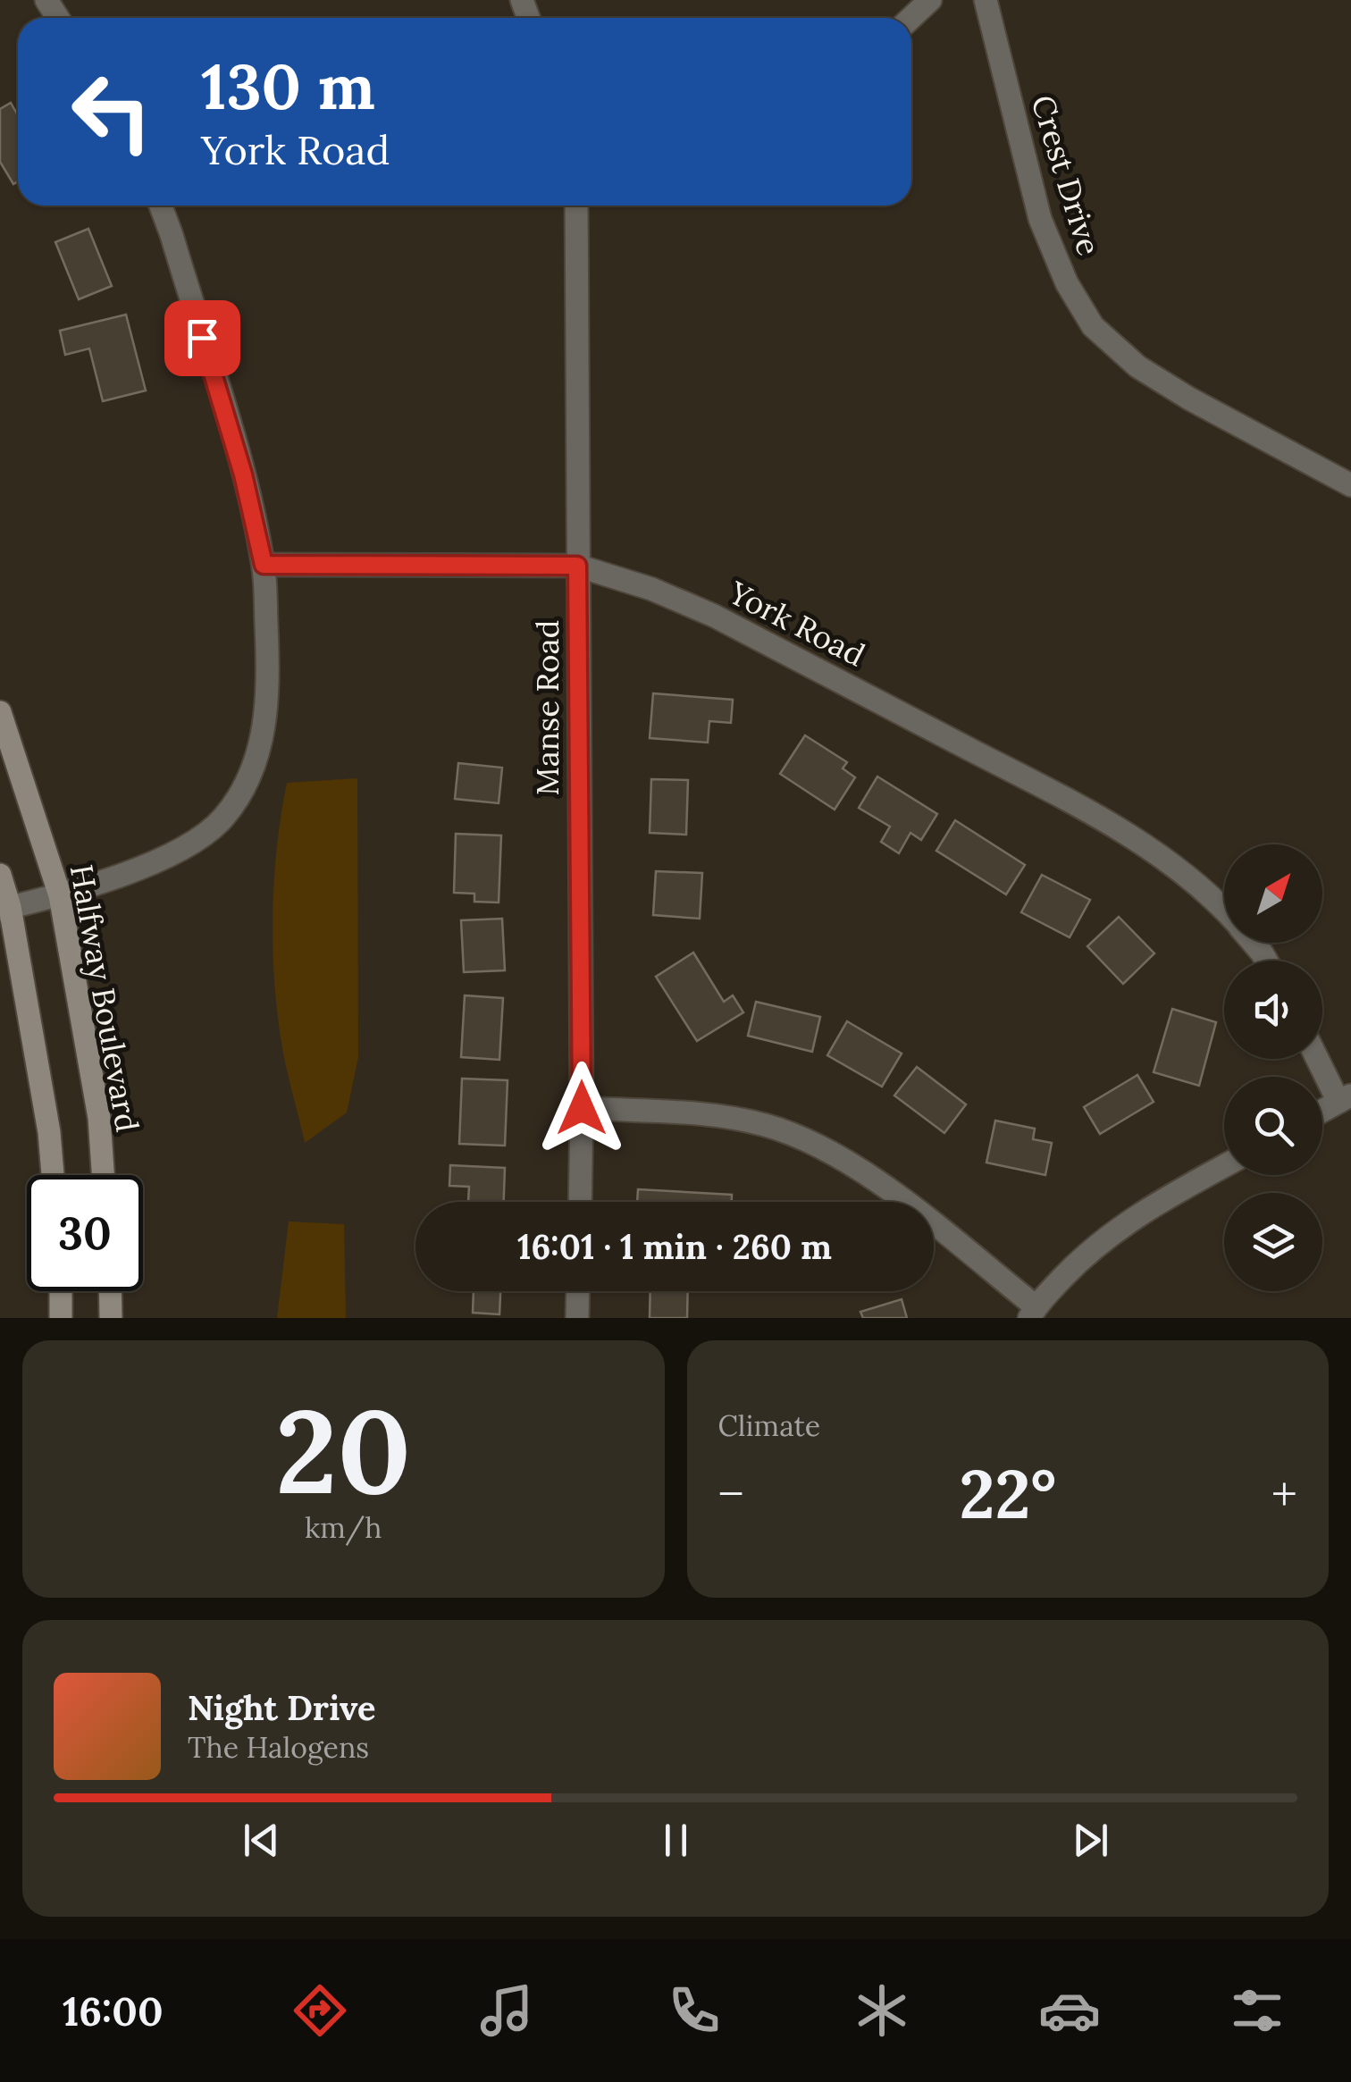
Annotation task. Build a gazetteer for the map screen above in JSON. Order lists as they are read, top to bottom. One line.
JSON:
{"streets":{"main road":["Halfway Boulevard"],"street":["Crest Drive","York Road","Manse Road"]},"crossings":[["York Road","Manse Road"]],"north":"top right","page":{"turn":["130 m","York Road"],"limit":"30","trip":"16:01 · 1 min · 260 m","tile":[["20","km/h"],"Climate"],"heat":["−","22°","+"],"song":["Night Drive","The Halogens"],"tabs":"16:00"}}
